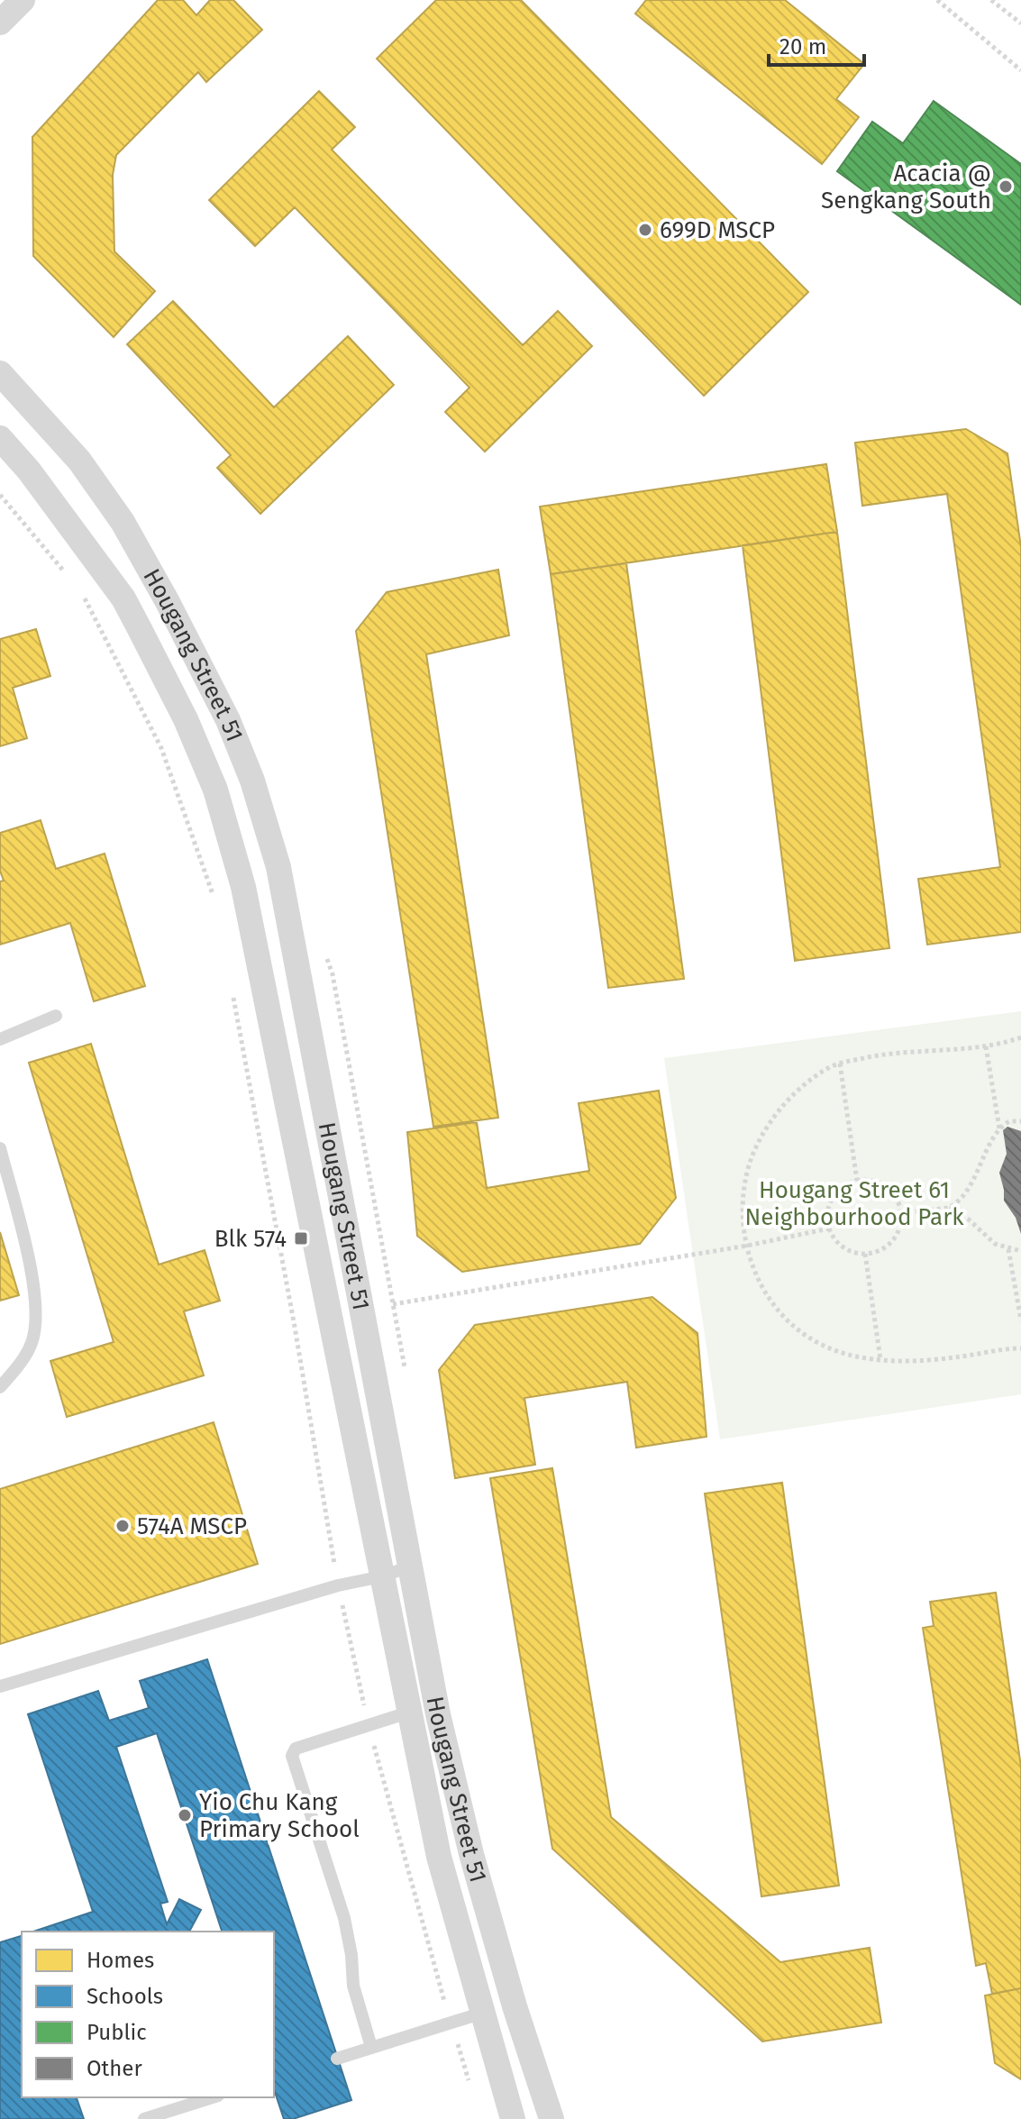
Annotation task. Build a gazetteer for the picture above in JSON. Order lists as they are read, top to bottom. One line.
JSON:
{"streets":{"street":["Hougang Street 51"]},"parks":["Hougang Street 61 Neighbourhood Park"],"places":{"other":["Acacia @ Sengkang South","699D MSCP","574A MSCP","Yio Chu Kang Primary School"],"transit":["Blk 574"]},"legend":["Homes","Schools","Public","Other"],"scale_bar":"20 m"}
